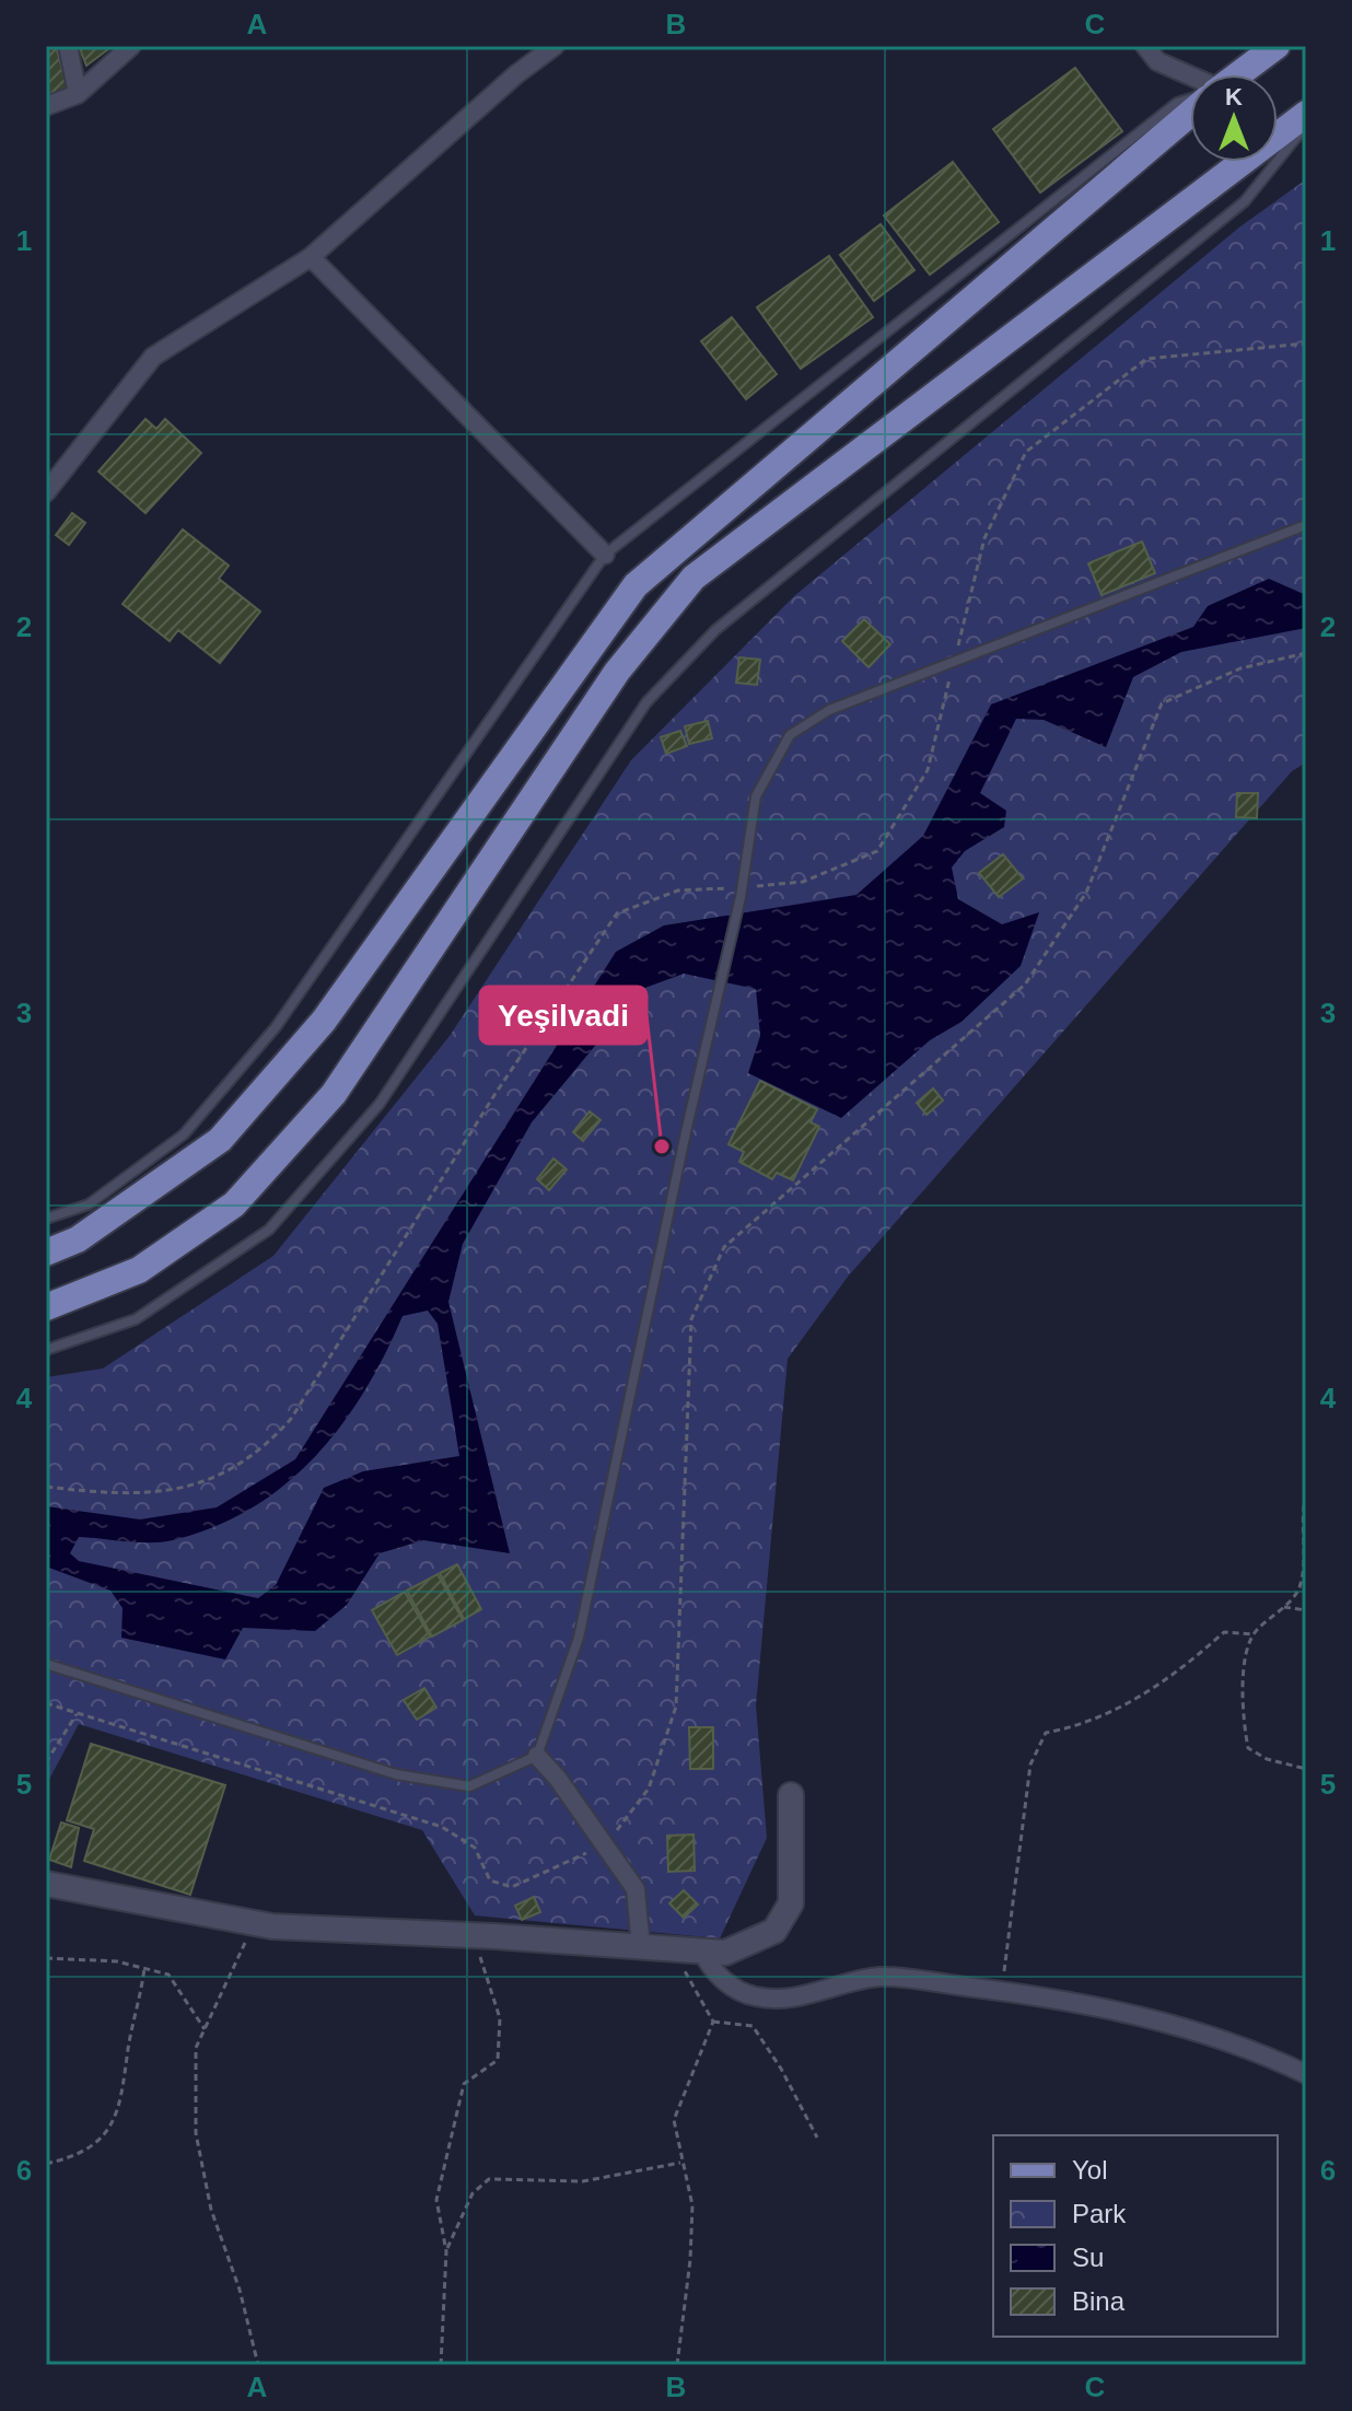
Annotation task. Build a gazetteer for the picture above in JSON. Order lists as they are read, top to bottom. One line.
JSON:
{"places":["Yeşilvadi"],"legend":["Yol","Park","Su","Bina"],"north":"top","grid":{"columns":["A","B","C"],"rows":["1","2","3","4","5","6"]}}
